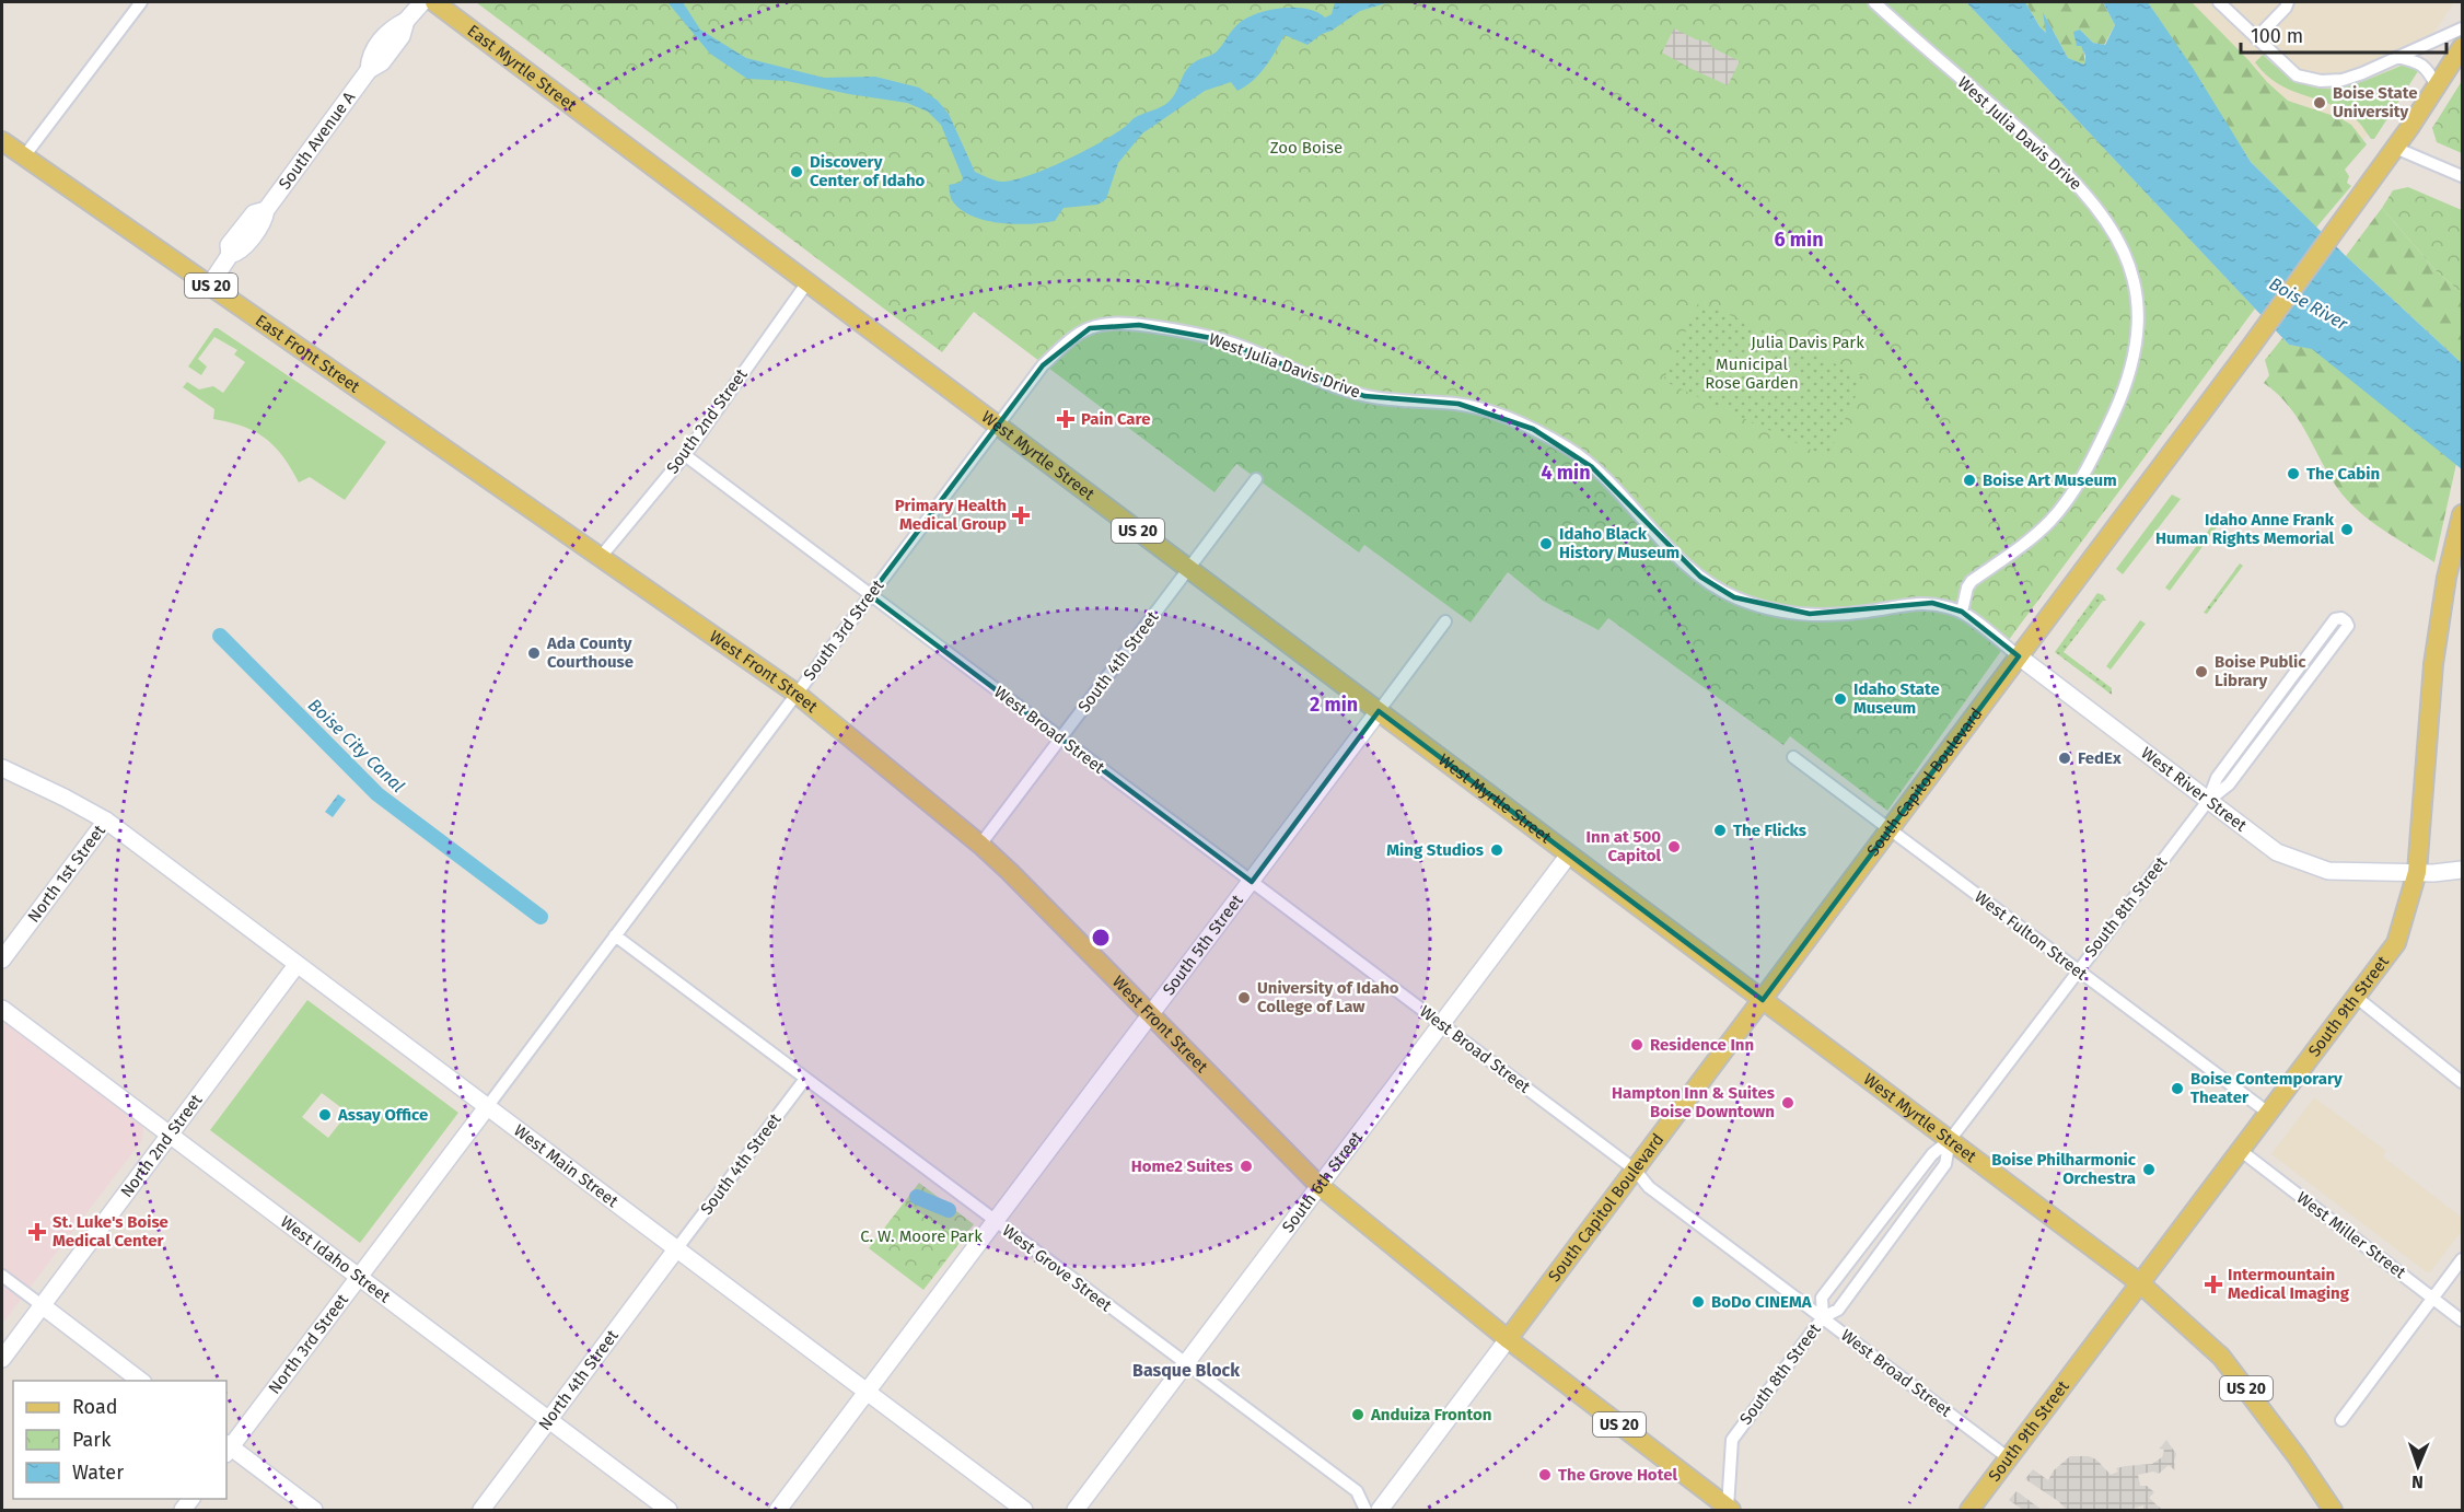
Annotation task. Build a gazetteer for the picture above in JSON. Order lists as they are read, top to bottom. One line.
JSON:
{"streets":{"main road":["East Myrtle Street","US 20","East Front Street","West Myrtle Street","West Front Street","South Capitol Boulevard","South 9th Street"],"street":["West Julia Davis Drive","South Avenue A","South 2nd Street","South 3rd Street","South 4th Street","West Broad Street","West River Street","North 1st Street","South 8th Street","West Fulton Street","South 5th Street","North 2nd Street","West Main Street","South 6th Street","West Miller Street","West Idaho Street","West Grove Street","North 3rd Street","North 4th Street"]},"crossings":[["East Myrtle Street","West Myrtle Street"],["West Julia Davis Drive","South 3rd Street"],["West Julia Davis Drive","West River Street"],["South Avenue A","East Front Street"],["East Front Street","West Front Street"],["South 2nd Street","West Myrtle Street"],["South 2nd Street","West Front Street"],["South 2nd Street","West Broad Street"],["West Myrtle Street","South 3rd Street"],["West Myrtle Street","South 4th Street"],["West Myrtle Street","South Capitol Boulevard"],["West Myrtle Street","South 8th Street"],["West Myrtle Street","South 5th Street"],["West Myrtle Street","South 9th Street"],["West Myrtle Street","South 6th Street"],["South 3rd Street","West Front Street"],["South 3rd Street","West Broad Street"],["South 3rd Street","West Main Street"],["South 3rd Street","West Grove Street"],["South 3rd Street","North 3rd Street"],["South 4th Street","West Front Street"],["South 4th Street","West Broad Street"],["South 4th Street","West Main Street"],["South 4th Street","West Grove Street"],["South 4th Street","North 4th Street"],["West Front Street","South Capitol Boulevard"],["West Front Street","South 8th Street"],["West Front Street","South 5th Street"],["West Front Street","South 6th Street"],["West Broad Street","South Capitol Boulevard"],["West Broad Street","South 8th Street"],["West Broad Street","South 5th Street"],["West Broad Street","South 9th Street"],["West Broad Street","South 6th Street"],["South Capitol Boulevard","West River Street"],["South Capitol Boulevard","West Fulton Street"],["West River Street","South 8th Street"],["West River Street","South 9th Street"],["North 1st Street","West Main Street"],["South 8th Street","West Fulton Street"],["West Fulton Street","South 9th Street"],["South 5th Street","West Main Street"],["South 5th Street","West Grove Street"],["South 9th Street","West Miller Street"],["North 2nd Street","West Main Street"],["North 2nd Street","West Idaho Street"],["West Main Street","North 3rd Street"],["West Main Street","North 4th Street"],["South 6th Street","West Grove Street"],["West Idaho Street","North 3rd Street"],["West Idaho Street","North 4th Street"]],"districts":["Basque Block"],"water":["Boise River","Boise City Canal"],"parks":["Zoo Boise","Julia Davis Park","Municipal Rose Garden","C. W. Moore Park"],"places":{"other":["Boise State University","Discovery Center of Idaho","The Cabin","Boise Art Museum","Idaho Anne Frank Human Rights Memorial","Idaho Black History Museum","Ada County Courthouse","Boise Public Library","Idaho State Museum","FedEx","The Flicks","Inn at 500 Capitol","Ming Studios","University of Idaho College of Law","Residence Inn","Boise Contemporary Theater","Hampton Inn & Suites Boise Downtown","Assay Office","Home2 Suites","Boise Philharmonic Orchestra","BoDo CINEMA","Anduiza Fronton","The Grove Hotel"],"health":["Pain Care","Primary Health Medical Group","St. Luke's Boise Medical Center","Intermountain Medical Imaging"]},"legend":["Road","Park","Water"],"scale_bar":"100 m","north":"bottom","rings":["6 min","4 min","2 min"]}
